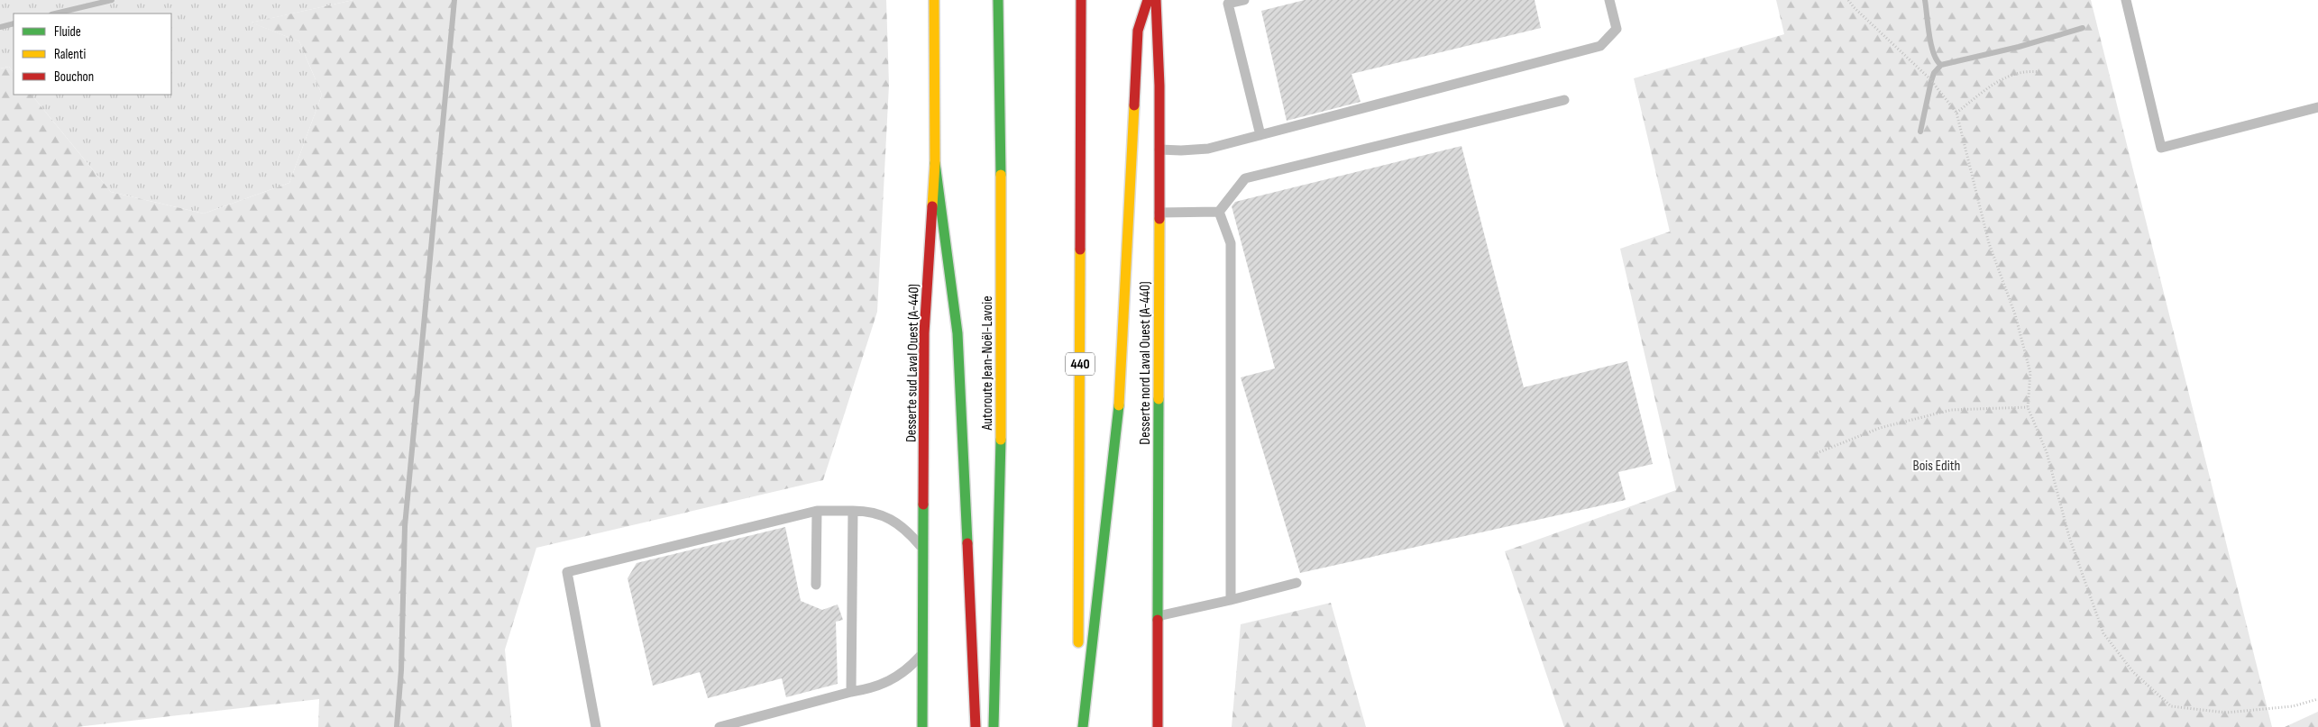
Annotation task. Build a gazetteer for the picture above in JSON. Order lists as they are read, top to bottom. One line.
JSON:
{"streets":{"main road":["Desserte sud Laval Ouest (A-440)","Autoroute Jean-Noël-Lavoie","Desserte nord Laval Ouest (A-440)","440"]},"parks":["Bois Edith"],"legend":["Fluide","Ralenti","Bouchon"]}
